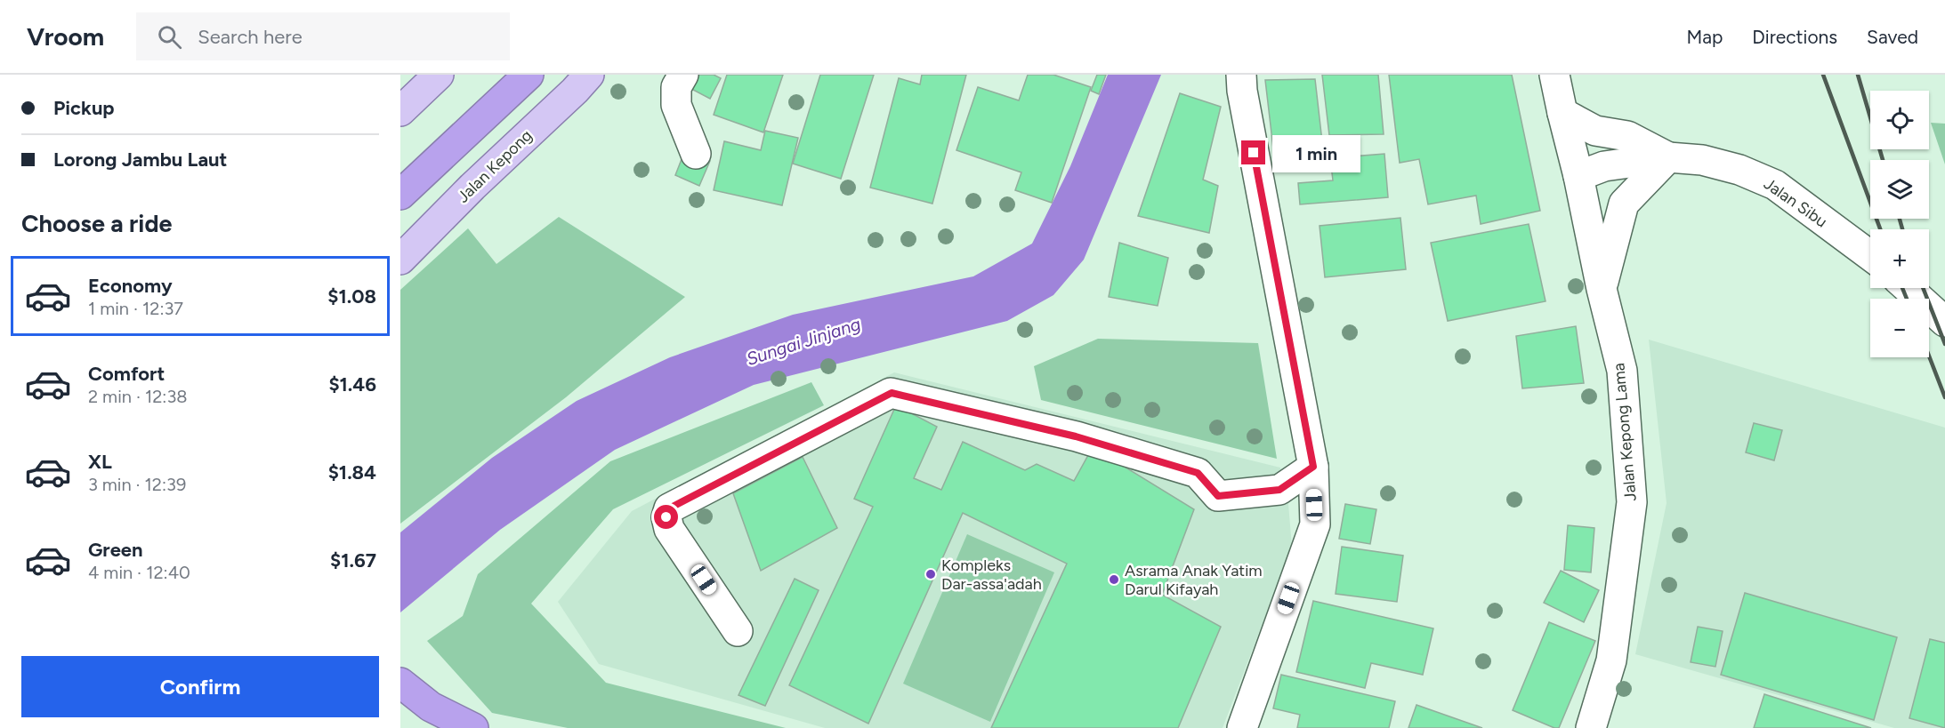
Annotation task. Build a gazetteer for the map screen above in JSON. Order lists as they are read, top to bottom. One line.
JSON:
{"streets":{"main road":["Jalan Kepong"],"street":["Jalan Sibu","Jalan Kepong Lama"]},"crossings":[["Jalan Sibu","Jalan Kepong Lama"]],"water":["Sungai Jinjang"],"places":["Kompleks Dar-assa'adah","Asrama Anak Yatim Darul Kifayah"],"page":{"header":"Vroom","search":"Search here","nav":["Map","Directions","Saved"],"banner":["Pickup","Lorong Jambu Laut"],"map_buttons":["+","−"],"bubble":"1 min","heading":"Choose a ride","list":[{"name":"Economy","note":"1 min · 12:37","value":"$1.08"},{"name":"Comfort","note":"2 min · 12:38","value":"$1.46"},{"name":"XL","note":"3 min · 12:39","value":"$1.84"},{"name":"Green","note":"4 min · 12:40","value":"$1.67"}],"buttons":"Confirm"}}
